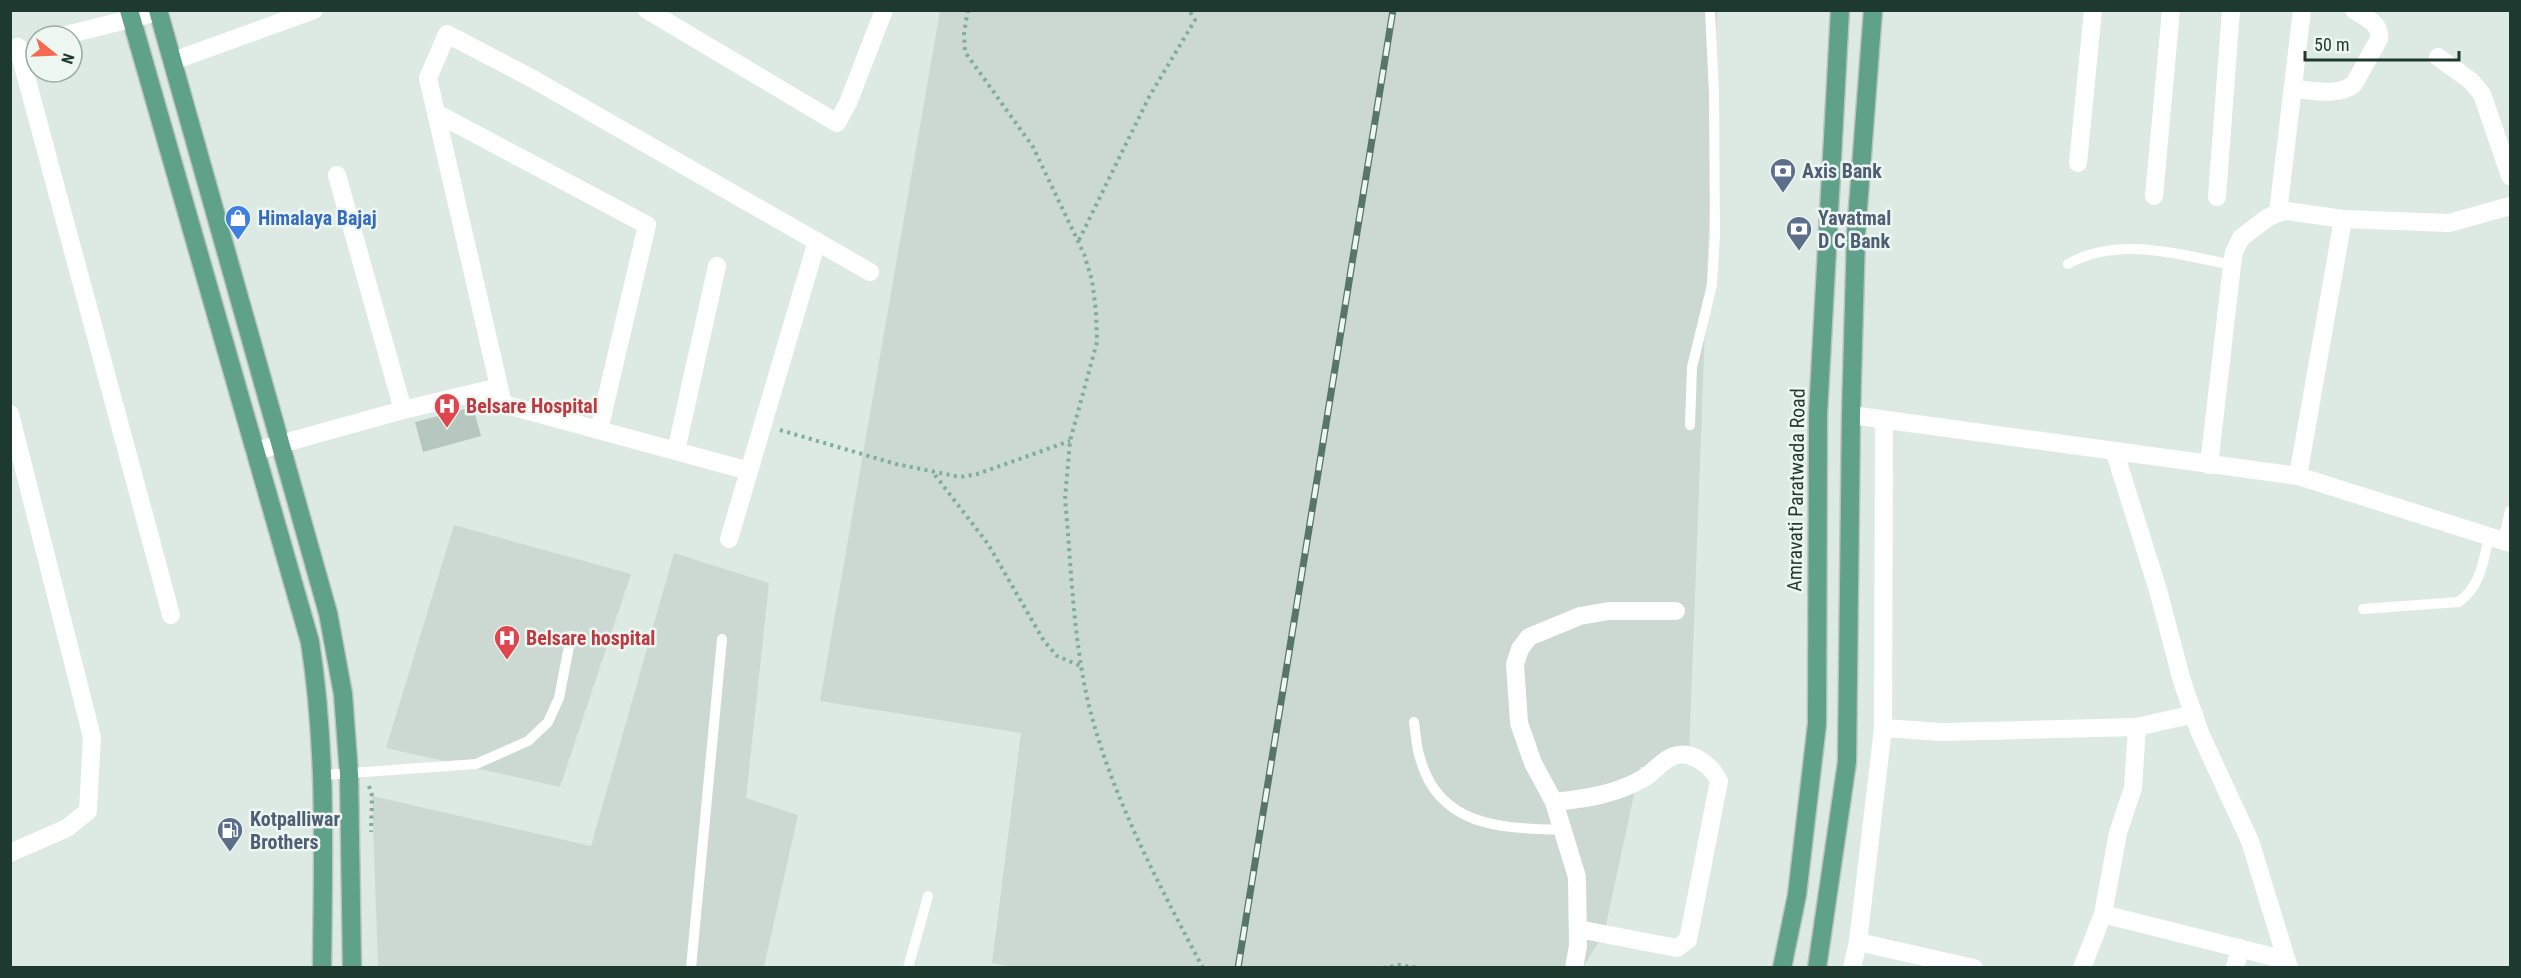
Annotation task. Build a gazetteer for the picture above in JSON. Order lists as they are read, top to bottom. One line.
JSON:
{"streets":{"main road":["Amravati Paratwada Road"]},"places":{"bank":["Axis Bank","Yavatmal D C Bank"],"shop":["Himalaya Bajaj"],"hospital":["Belsare Hospital","Belsare hospital"],"fuel station":["Kotpalliwar Brothers"]},"scale_bar":"50 m","north":"right"}
